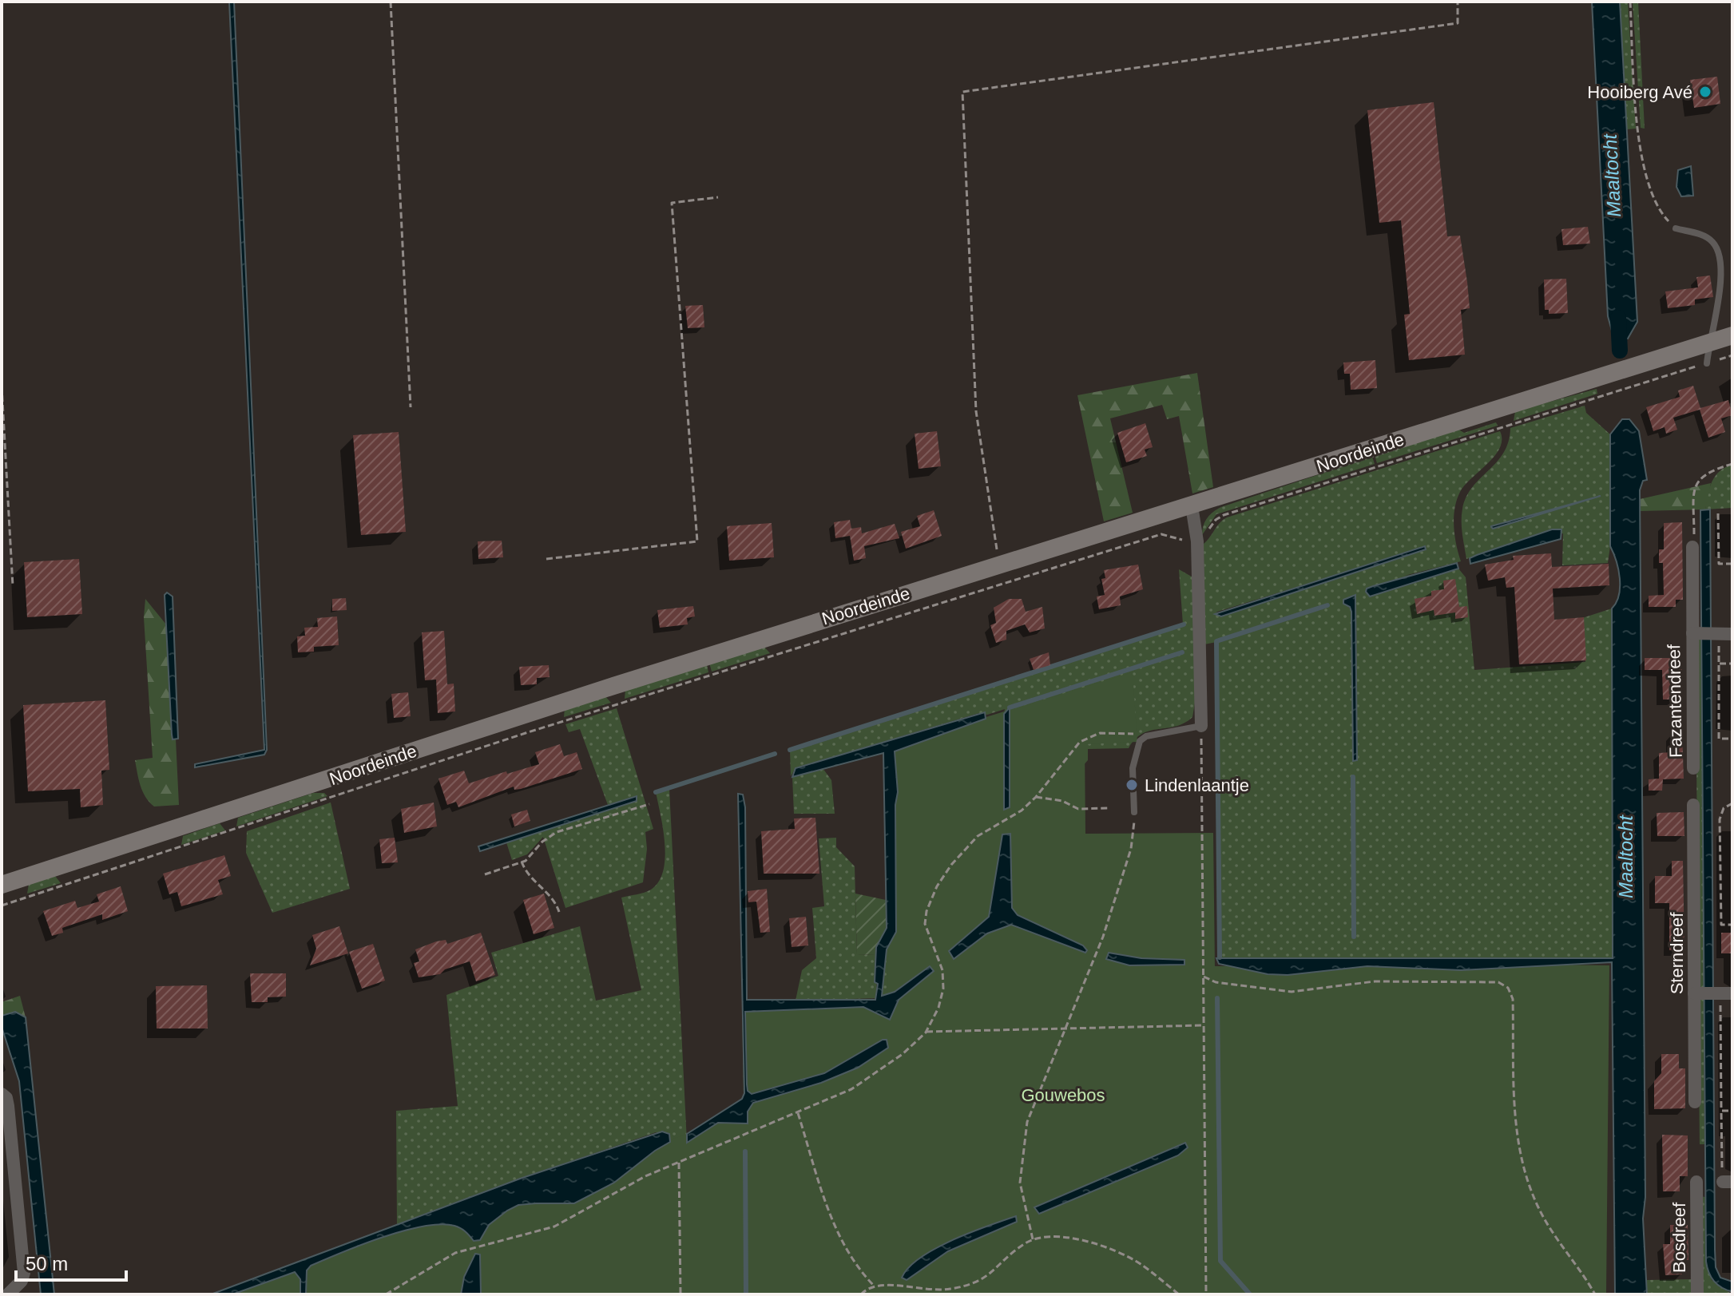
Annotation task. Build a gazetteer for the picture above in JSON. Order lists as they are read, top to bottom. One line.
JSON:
{"streets":{"main road":["Noordeinde"],"street":["Fazantendreef","Sterndreef","Bosdreef"]},"water":["Maaltocht"],"parks":["Gouwebos"],"places":["Hooiberg Avé","Lindenlaantje"],"scale_bar":"50 m"}
